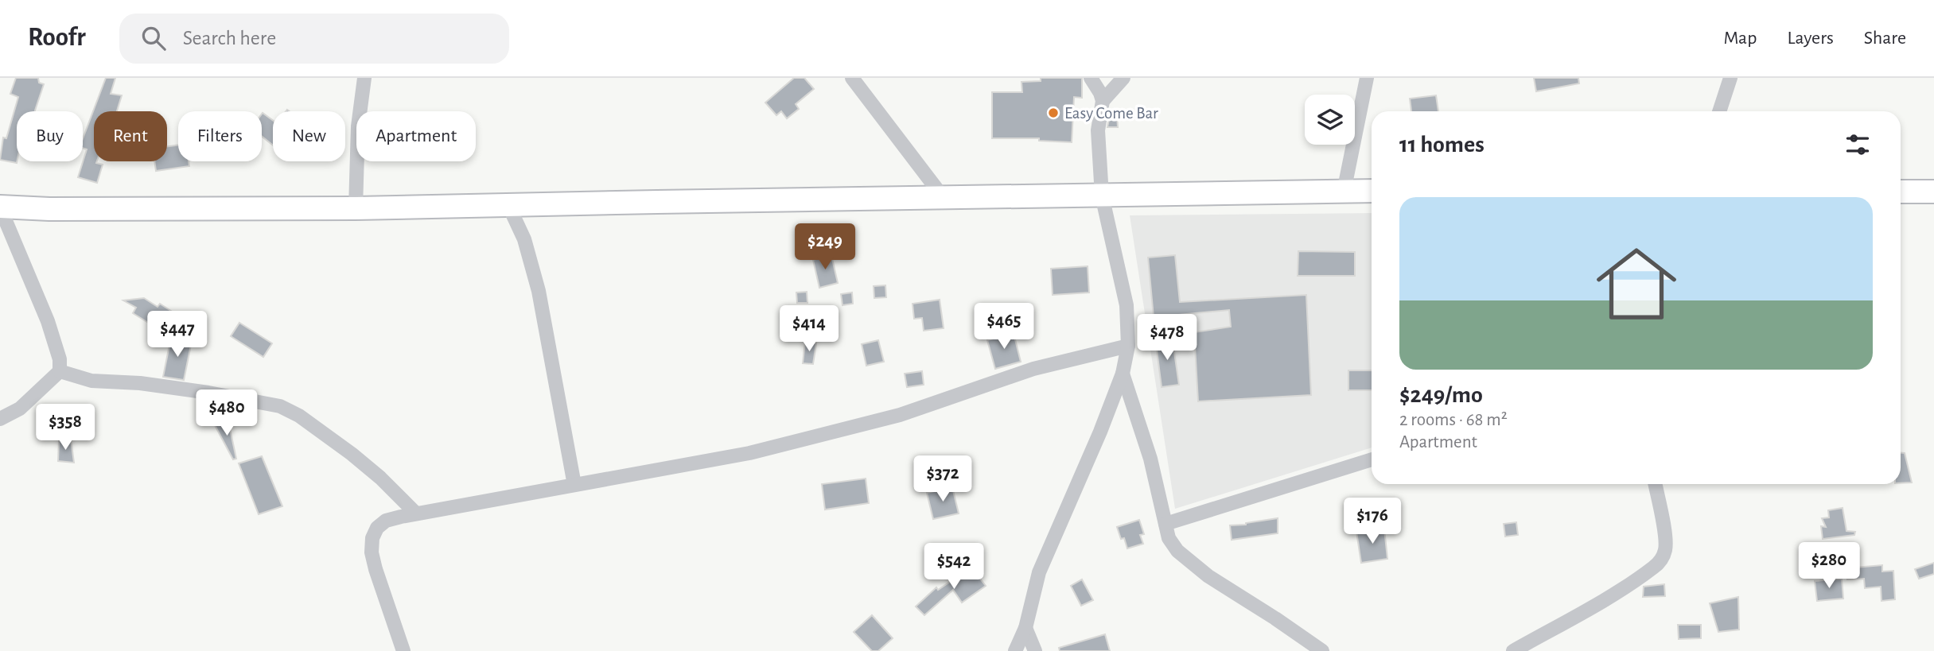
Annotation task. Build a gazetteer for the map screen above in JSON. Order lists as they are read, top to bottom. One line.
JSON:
{"places":["Easy Come Bar"],"page":{"header":"Roofr","search":"Search here","nav":["Map","Layers","Share"],"chip":["Buy","Rent","Filters","New","Apartment"],"heading":"11 homes","list":[{"name":"$249/mo","note":"2 rooms · 68 m² · Apartment"}],"price":["$249","$465","$414","$447","$478","$480","$358","$372","$176","$280","$542"]}}
